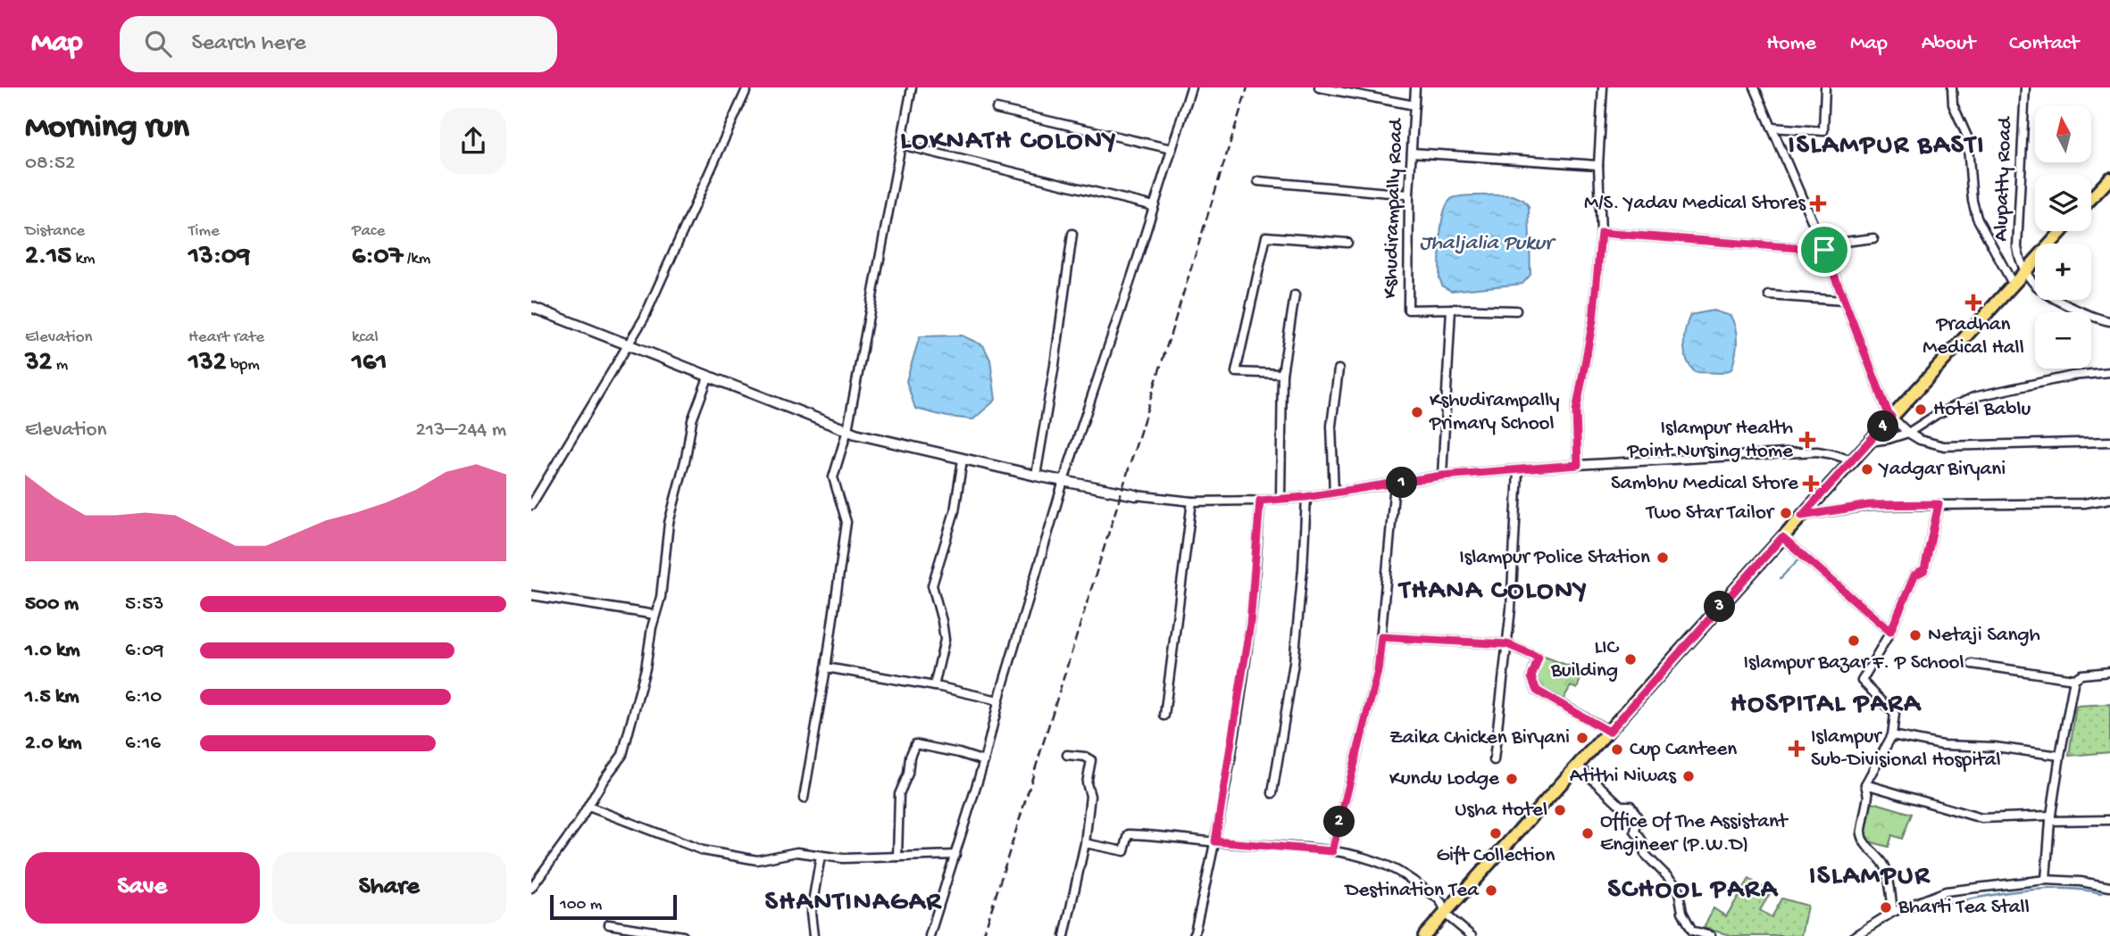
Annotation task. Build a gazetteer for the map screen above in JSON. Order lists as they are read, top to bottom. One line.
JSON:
{"streets":{"street":["Alupatty Road","Kshudirampally Road"]},"districts":["LOKNATH COLONY","ISLAMPUR BASTI","THANA COLONY","HOSPITAL PARA","ISLAMPUR","SCHOOL PARA","SHANTINAGAR"],"water":["Jhaljalia Pukur"],"places":{"health":["M/S. Yadav Medical Stores","Pradhan Medical Hall","Islampur Health Point Nursing Home","Sambhu Medical Store","Islampur Sub-Divisional Hospital"],"other":["Hotel Bablu","Kshudirampally Primary School","Yadgar Biryani","Two Star Tailor","Islampur Police Station","Netaji Sangh","Islampur Bazar F. P School","LIC Building","Zaika Chicken Biryani","Cup Canteen","Atithi Niwas","Kundu Lodge","Usha Hotel","Gift Collection","Office Of The Assistant Engineer (P.W.D)","Destination Tea","Bharti Tea Stall"]},"scale_bar":"100 m","north":"top","page":{"header":"Map","search":"Search here","nav":["Home","Map","About","Contact"],"heading":["Morning run","08:52"],"map_buttons":["+","−"],"stats":[["Distance","2.15 km"],["Time","13:09"],["Pace","6:07 /km"],["Elevation","32 m"],["Heart rate","132 bpm"],["kcal","161"]],"chart":["Elevation","213–244 m"],"pins":["4","1","3","2"],"list":[{"name":"500 m","note":"5:53"},{"name":"1.0 km","note":"6:09"},{"name":"1.5 km","note":"6:10"},{"name":"2.0 km","note":"6:16"}],"buttons":["Save","Share"],"scale":"100 m"}}
